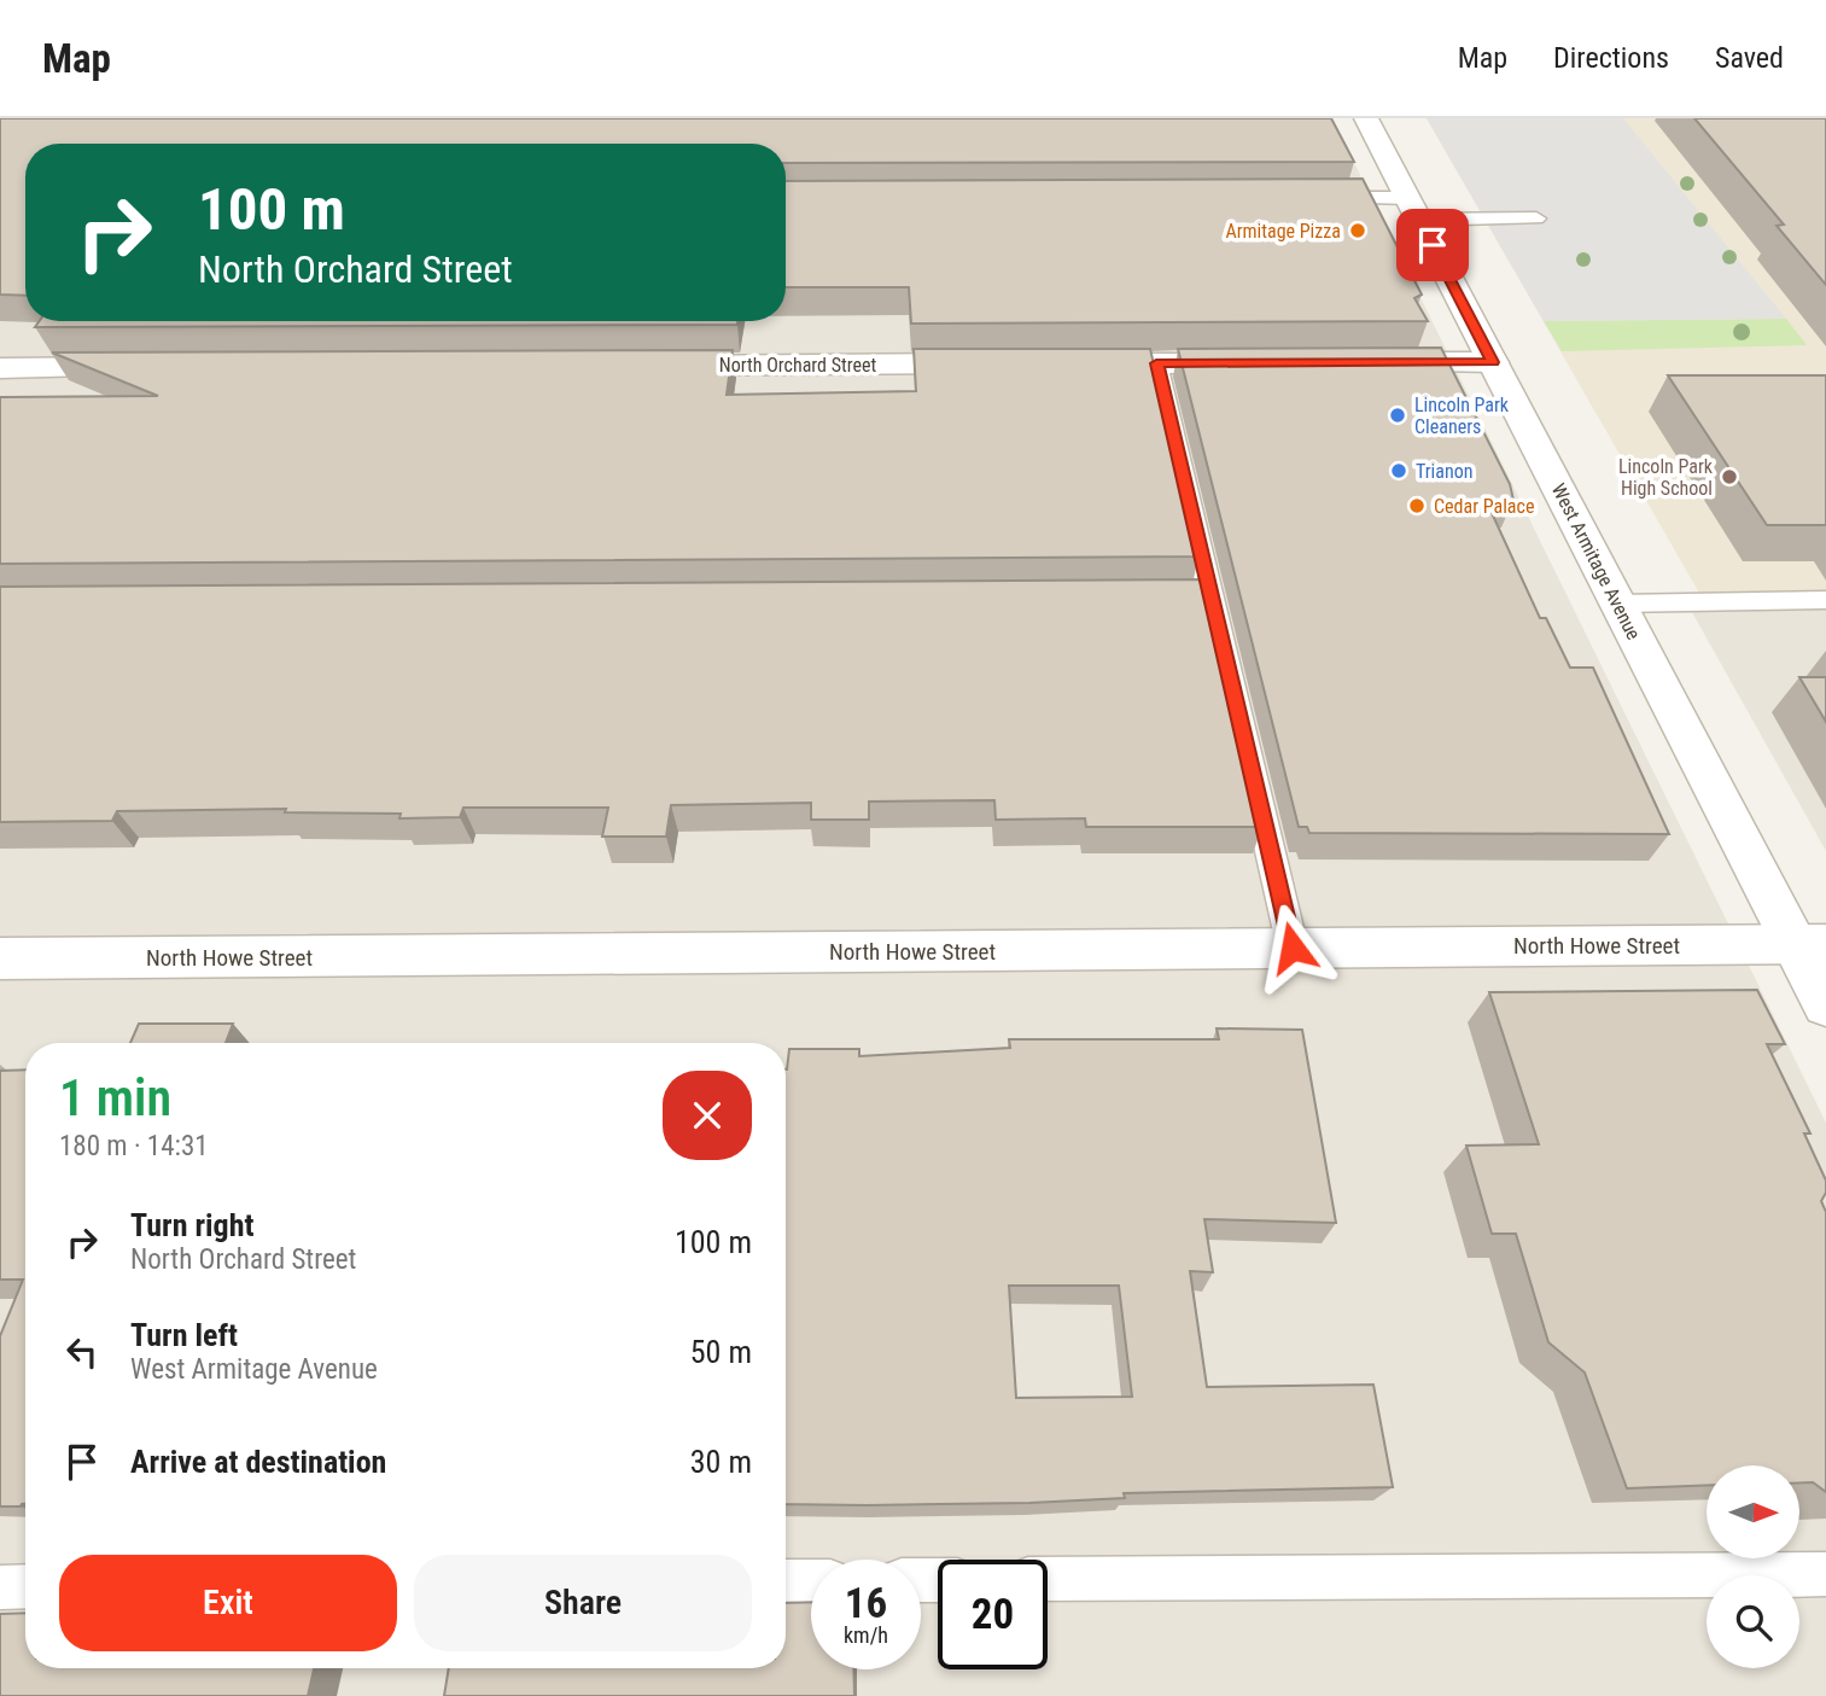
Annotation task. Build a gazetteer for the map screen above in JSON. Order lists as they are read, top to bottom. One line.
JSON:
{"streets":{"street":["North Orchard Street","West Armitage Avenue","North Howe Street"]},"crossings":[["West Armitage Avenue","North Howe Street"]],"places":["Armitage Pizza","Lincoln Park Cleaners","Trianon","Lincoln Park High School","Cedar Palace"],"north":"right","page":{"header":"Map","nav":["Map","Directions","Saved"],"turn":["100 m","North Orchard Street"],"heading":["1 min","180 m · 14:31"],"list":[{"name":"Turn right","note":"North Orchard Street","value":"100 m"},{"name":"Turn left","note":"West Armitage Avenue","value":"50 m"},{"name":"Arrive at destination","value":"30 m"}],"buttons":["Exit","Share"],"speed":"16 km/h","limit":"20"}}
